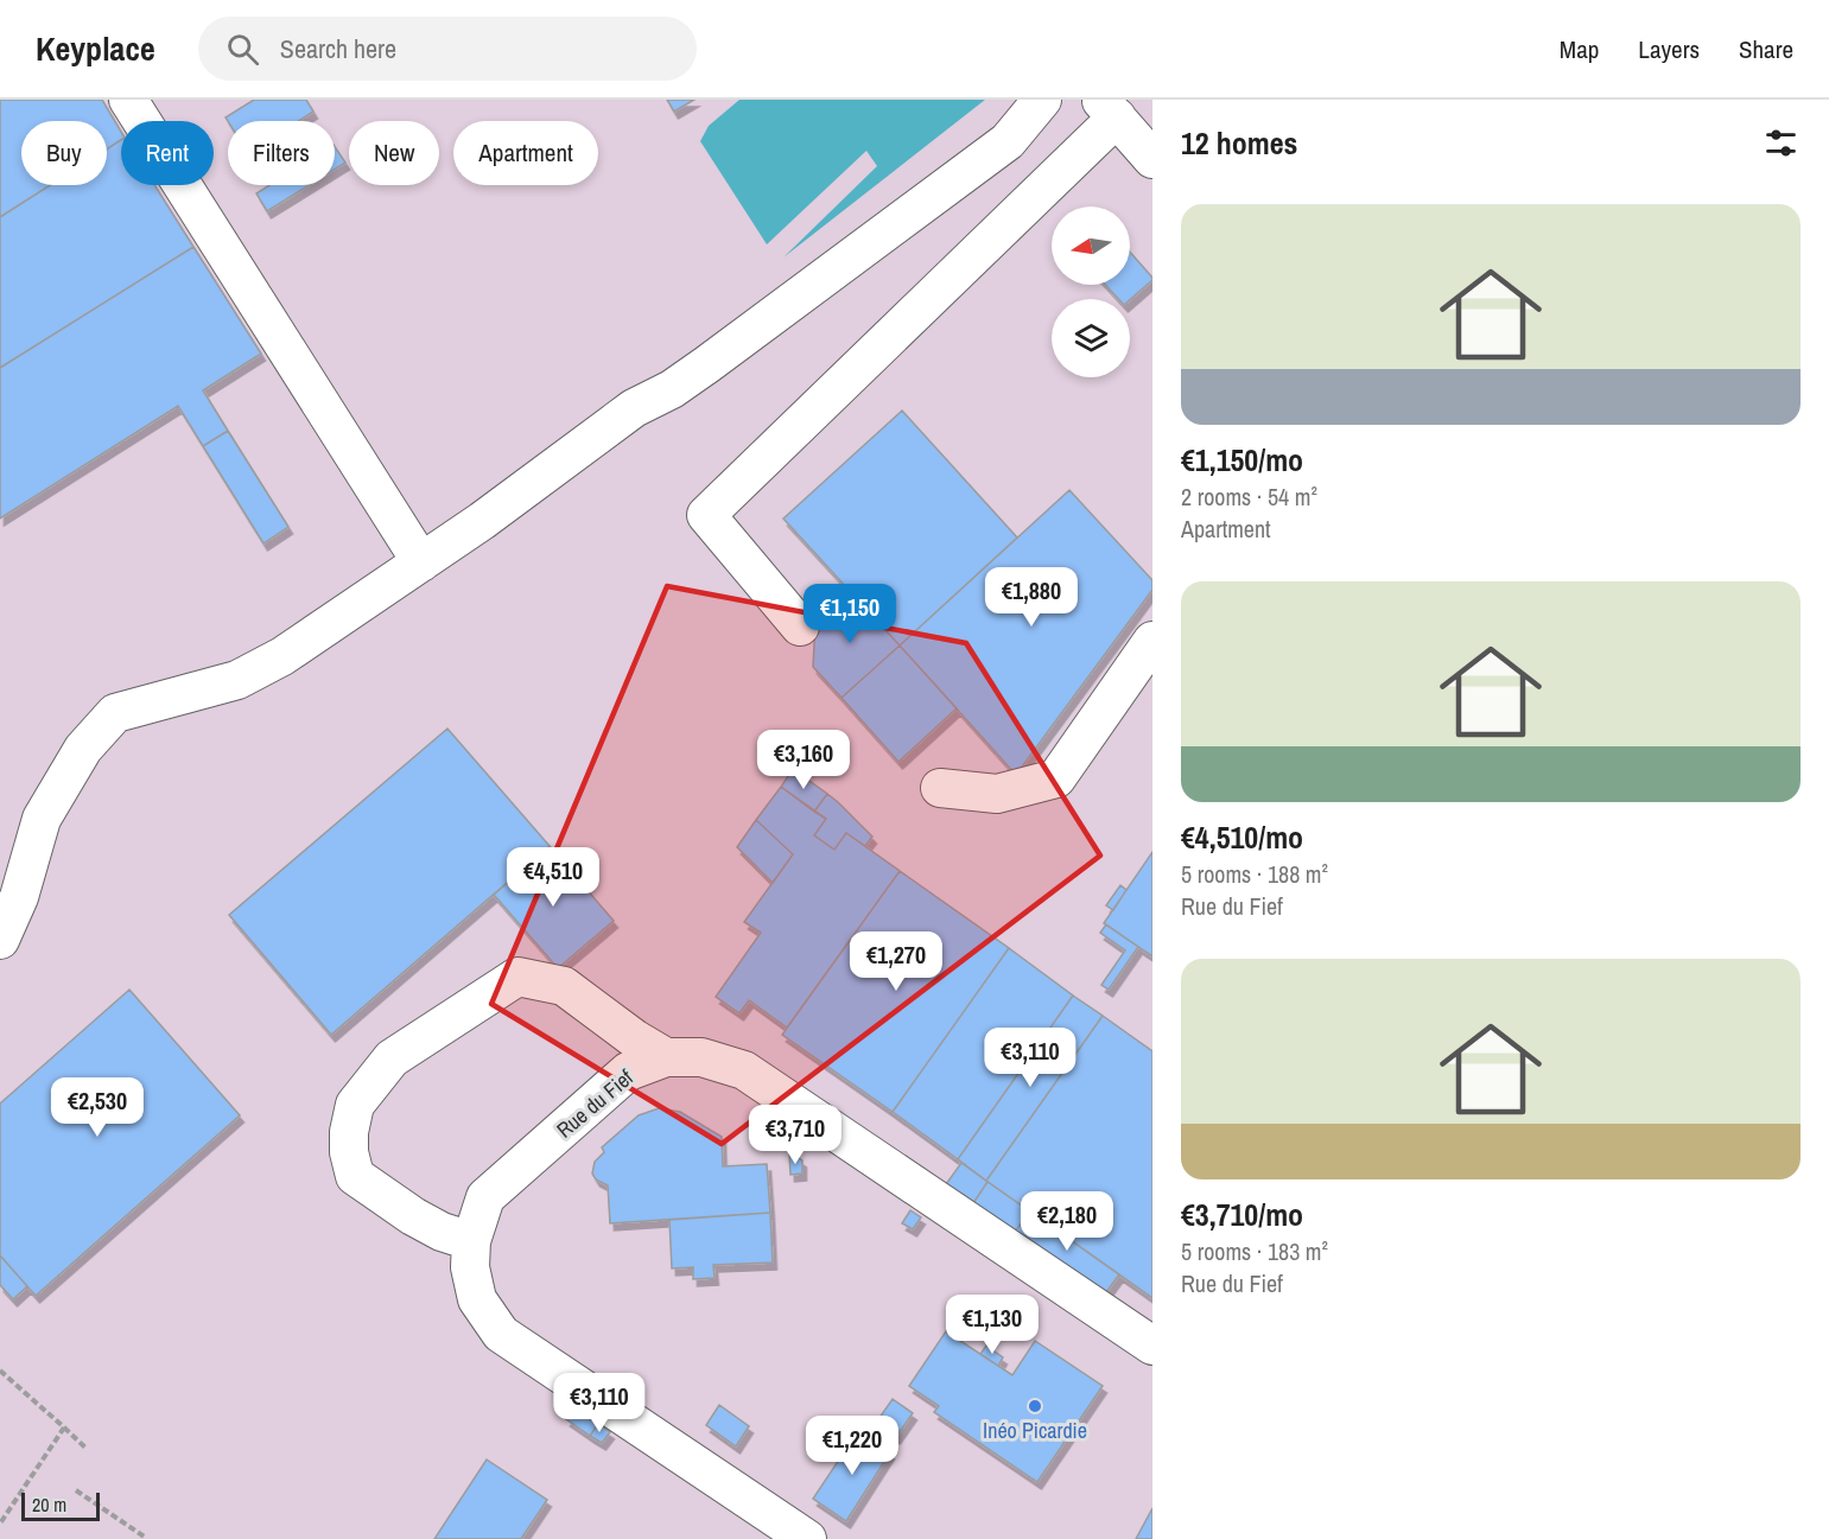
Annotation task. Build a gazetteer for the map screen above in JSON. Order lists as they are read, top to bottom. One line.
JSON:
{"streets":{"street":["Rue du Fief"]},"places":["Inéo Picardie"],"scale_bar":"20 m","north":"left","page":{"header":"Keyplace","search":"Search here","nav":["Map","Layers","Share"],"heading":"12 homes","chip":["Buy","Rent","Filters","New","Apartment"],"list":[{"name":"€1,150/mo","note":"2 rooms · 54 m² · Apartment"},{"name":"€4,510/mo","note":"5 rooms · 188 m² · Rue du Fief"},{"name":"€3,710/mo","note":"5 rooms · 183 m² · Rue du Fief"}],"price":["€1,880","€1,150","€3,160","€4,510","€1,270","€3,110","€2,530","€3,710","€2,180","€1,130","€3,110","€1,220"],"scale":"20 m"}}
